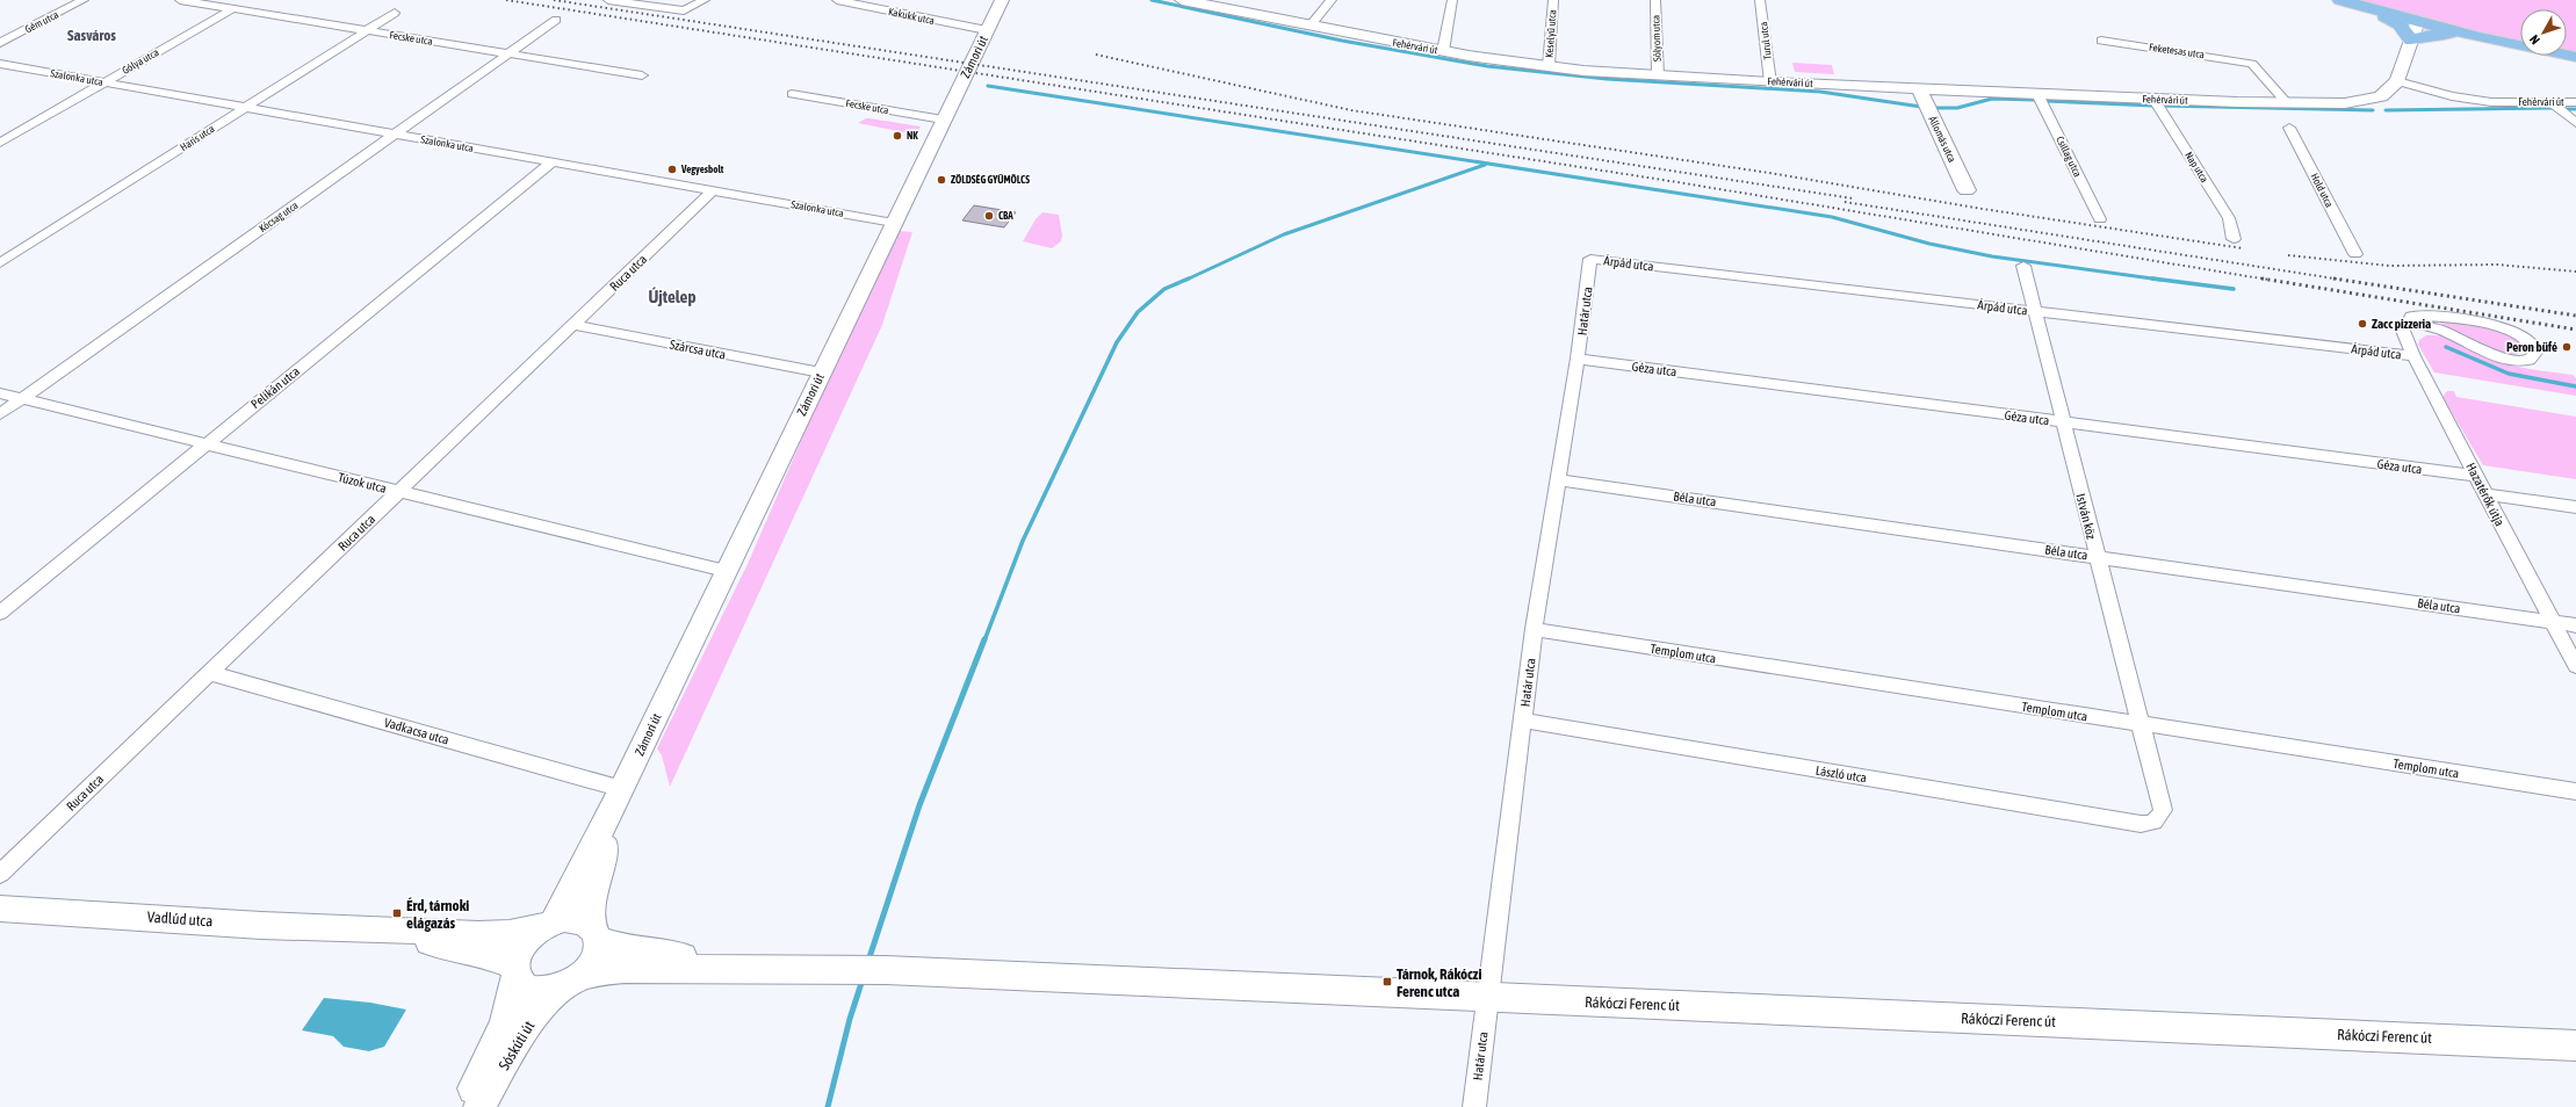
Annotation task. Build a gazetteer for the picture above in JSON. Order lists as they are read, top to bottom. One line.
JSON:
{"streets":{"main road":["Fehérvári út","Zámori út","Állomás utca","Vadlúd utca","Rákóczi Ferenc út","Sóskúti út"],"street":["Kakukk utca","Gém utca","Keselyű utca","Fecske utca","Sólyom utca","Turul utca","Feketesas utca","Gólya utca","Szalonka utca","Haris utca","Csillag utca","Nap utca","Hold utca","Kócsag utca","Árpád utca","Ruca utca","Határ utca","Szárcsa utca","Géza utca","Pelikán utca","Túzok utca","Hazatérők útja","Béla utca","István köz","Templom utca","Vadkacsa utca","László utca"]},"crossings":[["Kakukk utca","Zámori út"],["Keselyű utca","Fehérvári út"],["Fecske utca","Zámori út"],["Fecske utca","Gólya utca"],["Fecske utca","Haris utca"],["Fecske utca","Kócsag utca"],["Sólyom utca","Fehérvári út"],["Turul utca","Fehérvári út"],["Fehérvári út","Feketesas utca"],["Fehérvári út","Állomás utca"],["Fehérvári út","Csillag utca"],["Fehérvári út","Nap utca"],["Zámori út","Szalonka utca"],["Zámori út","Szárcsa utca"],["Zámori út","Túzok utca"],["Zámori út","Vadkacsa utca"],["Zámori út","Vadlúd utca"],["Zámori út","Sóskúti út"],["Gólya utca","Szalonka utca"],["Szalonka utca","Haris utca"],["Szalonka utca","Kócsag utca"],["Szalonka utca","Ruca utca"],["Szalonka utca","Pelikán utca"],["Kócsag utca","Túzok utca"],["Árpád utca","Határ utca"],["Árpád utca","Hazatérők útja"],["Árpád utca","István köz"],["Ruca utca","Szárcsa utca"],["Ruca utca","Túzok utca"],["Ruca utca","Vadkacsa utca"],["Határ utca","Géza utca"],["Határ utca","Béla utca"],["Határ utca","Templom utca"],["Határ utca","László utca"],["Határ utca","Rákóczi Ferenc út"],["Géza utca","Hazatérők útja"],["Géza utca","István köz"],["Pelikán utca","Túzok utca"],["Hazatérők útja","Béla utca"],["Béla utca","István köz"],["István köz","Templom utca"],["István köz","László utca"],["Vadlúd utca","Sóskúti út"]],"districts":["Sasváros","Újtelep"],"places":{"other":["NK","Vegyesbolt","ZÖLDSÉG GYÜMÖLCS","CBA","Zacc pizzeria","Peron büfé"],"transit":["Érd, tárnoki elágazás","Tárnok, Rákóczi Ferenc utca"]},"north":"bottom left"}
